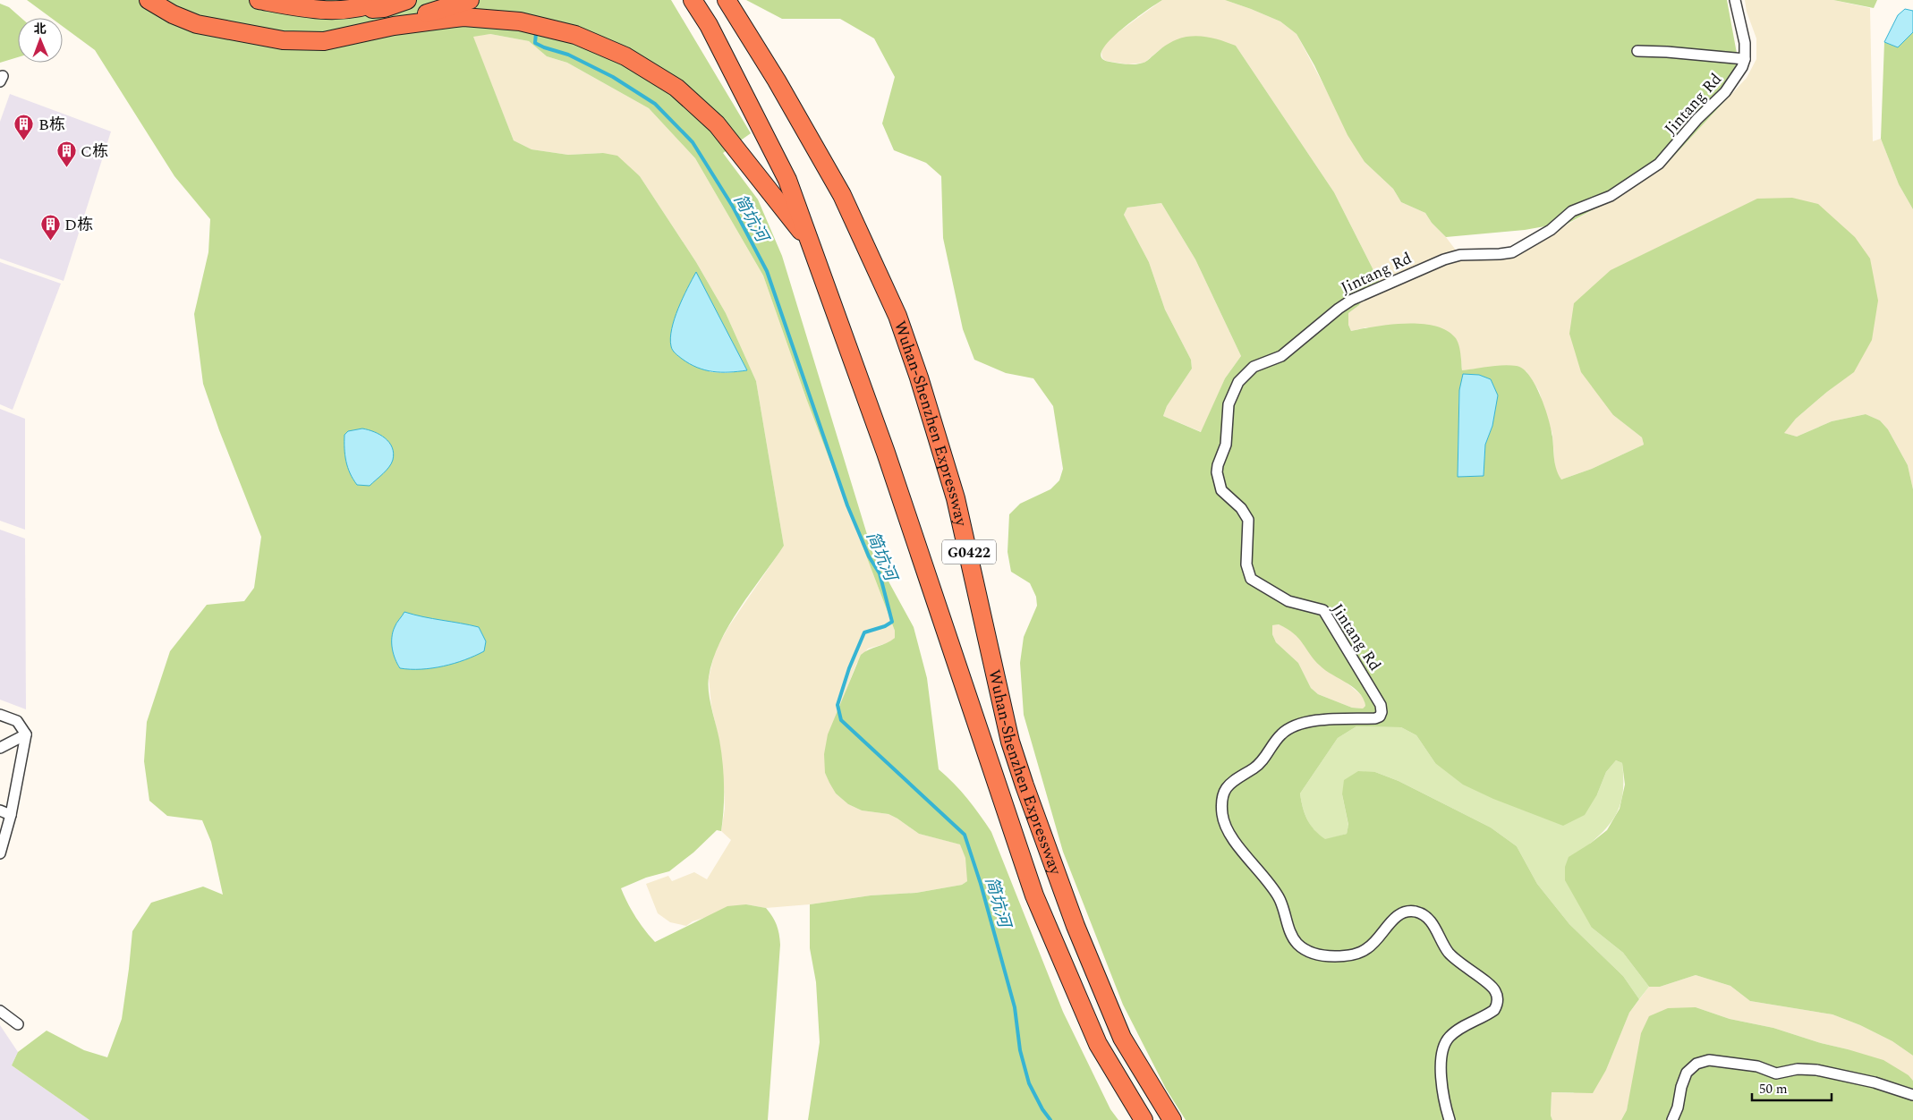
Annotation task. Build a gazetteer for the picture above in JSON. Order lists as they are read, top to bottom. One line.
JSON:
{"streets":{"highway":["Wuhan-Shenzhen Expressway","G0422"],"street":["Jintang Rd"]},"water":["简坑河"],"places":{"building":["B栋","C栋","D栋"]},"scale_bar":"50 m","north":"top"}
